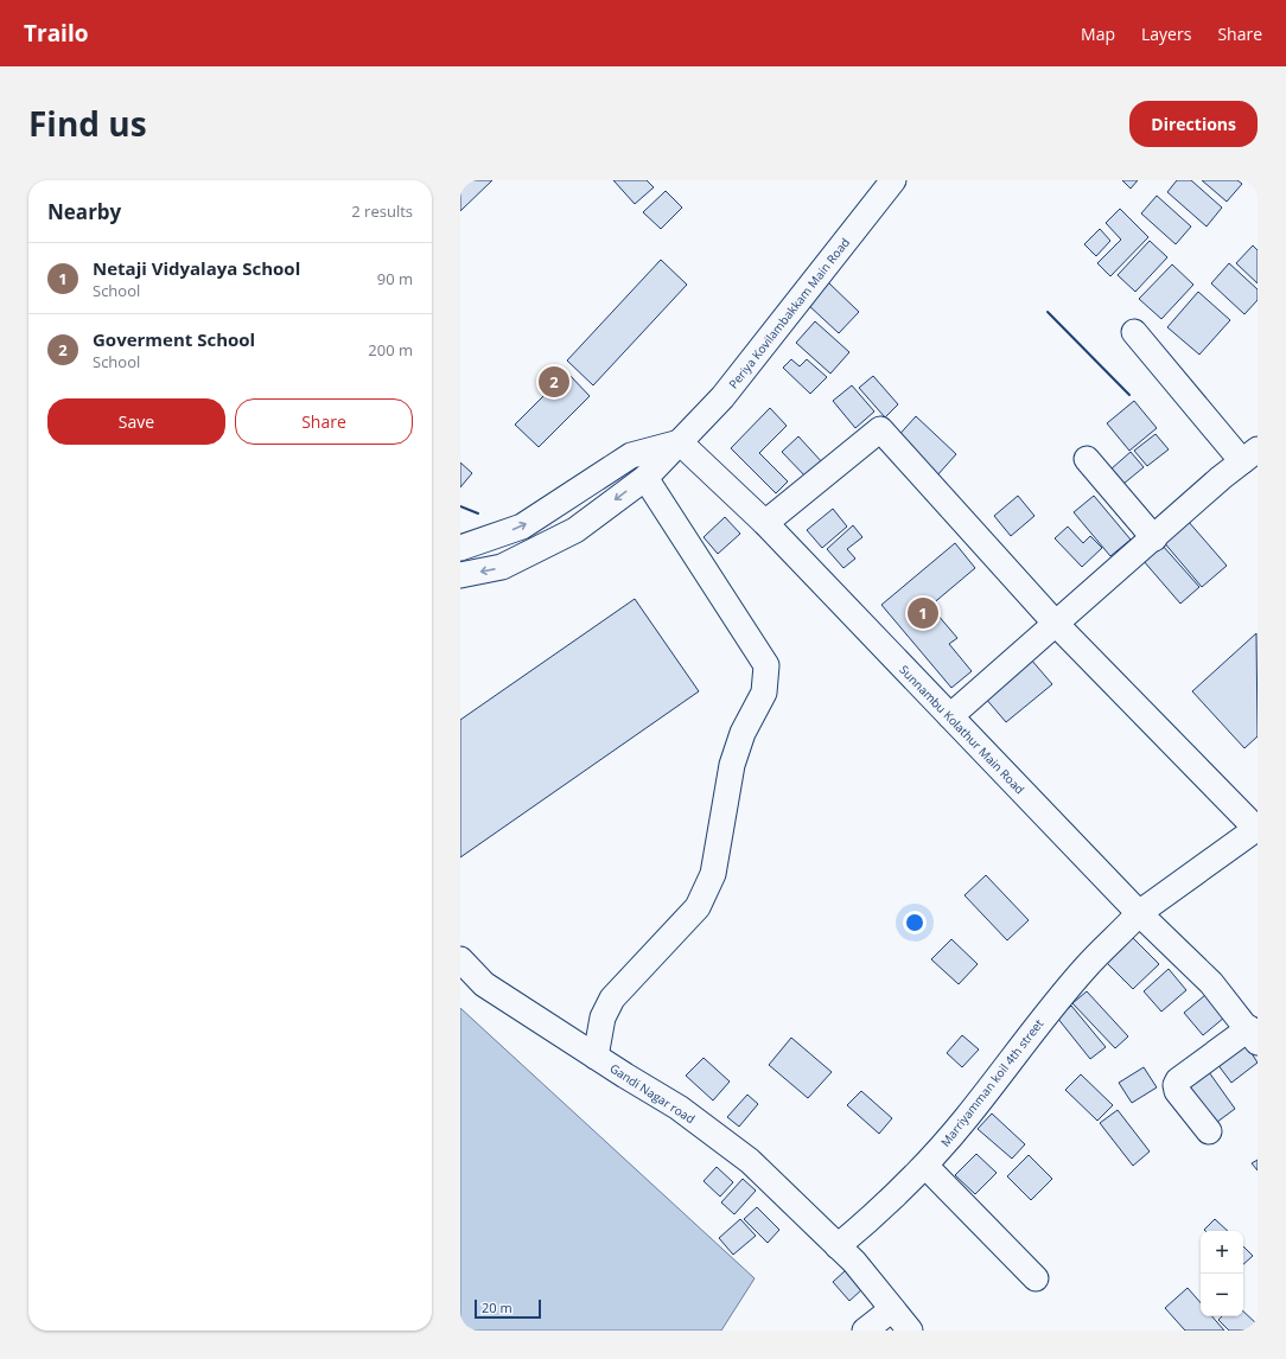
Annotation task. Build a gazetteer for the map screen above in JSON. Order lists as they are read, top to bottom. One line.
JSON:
{"streets":{"street":["Periya Kovilambakkam Main Road","Sunnambu Kolathur Main Road","Marriyamman koil 4th street","Gandi Nagar road"]},"crossings":[["Periya Kovilambakkam Main Road","Sunnambu Kolathur Main Road"],["Sunnambu Kolathur Main Road","Marriyamman koil 4th street"],["Marriyamman koil 4th street","Gandi Nagar road"]],"scale_bar":"20 m","page":{"header":"Trailo","nav":["Map","Layers","Share"],"title":"Find us","buttons":["Directions",["Save","Share"]],"heading":["Nearby","2 results"],"list":[{"mark":"1","name":"Netaji Vidyalaya School","note":"School","value":"90 m"},{"mark":"2","name":"Goverment School","note":"School","value":"200 m"}],"pins":["2","1"],"map_buttons":["+","−"],"scale":"20 m"}}
